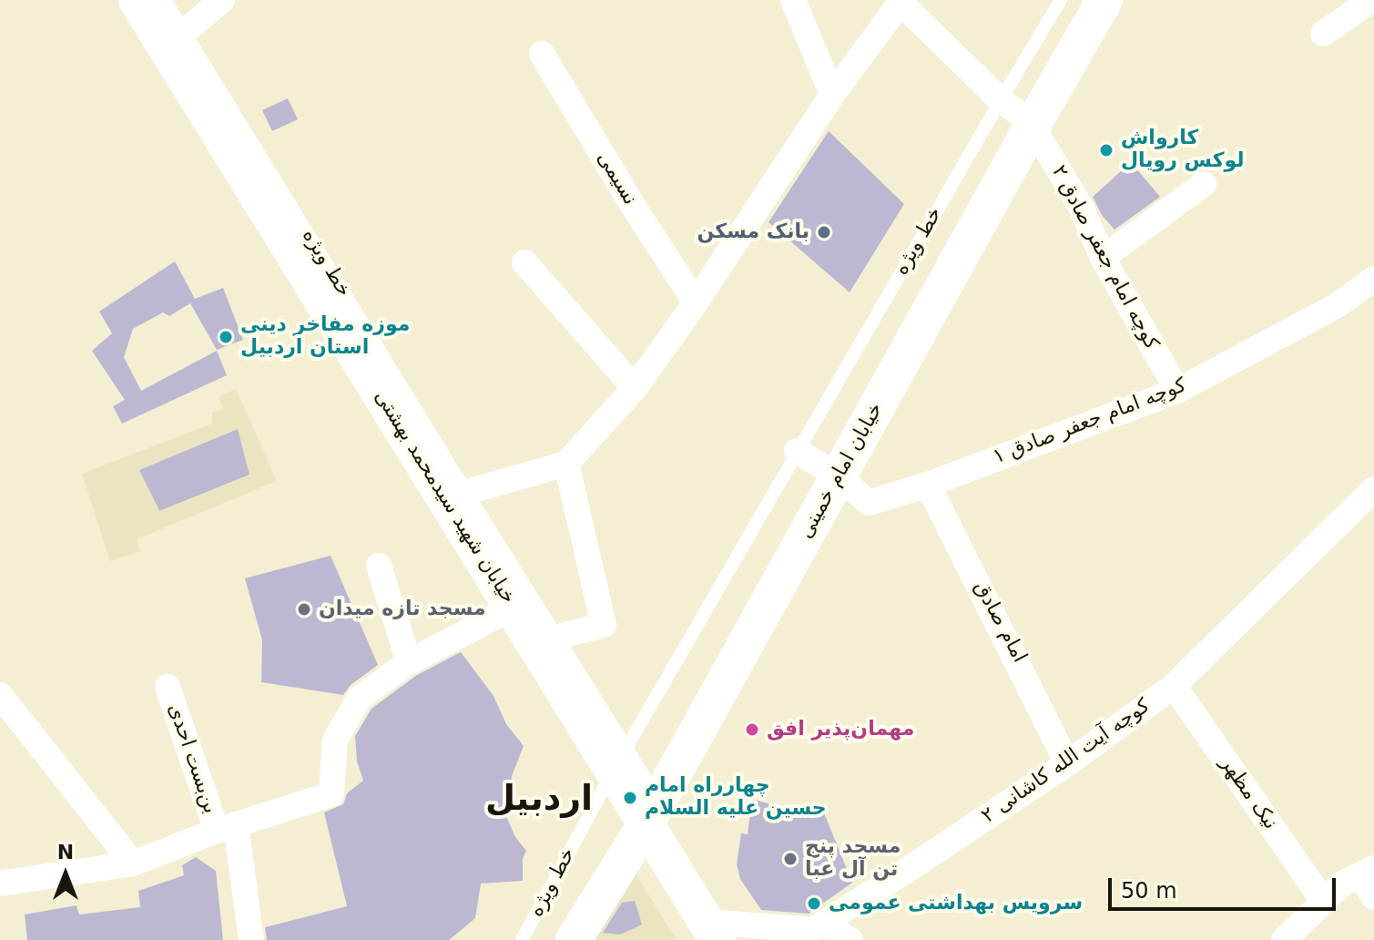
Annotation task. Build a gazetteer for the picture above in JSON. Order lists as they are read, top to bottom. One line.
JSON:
{"streets":{"main road":["خیابان امام خمینی","خیابان شهید سیدمحمد بهشتی"],"street":["نسیمی","کوچه امام جعفر صادق ۲","کوچه امام جعفر صادق ۱","امام صادق","بن‌بست احدی","کوچه آیت الله کاشانی ۲","نیک مظهر"],"lane":["خط ویژه"]},"crossings":[["خط ویژه","خیابان شهید سیدمحمد بهشتی"],["کوچه امام جعفر صادق ۲","کوچه امام جعفر صادق ۱"],["کوچه امام جعفر صادق ۲","خیابان امام خمینی"],["کوچه امام جعفر صادق ۱","خیابان امام خمینی"],["کوچه امام جعفر صادق ۱","امام صادق"],["خیابان امام خمینی","خیابان شهید سیدمحمد بهشتی"],["خیابان شهید سیدمحمد بهشتی","کوچه آیت الله کاشانی ۲"],["امام صادق","کوچه آیت الله کاشانی ۲"],["کوچه آیت الله کاشانی ۲","نیک مظهر"]],"districts":["اردبیل"],"places":["کارواش لوکس رویال","بانک مسکن","موزه مفاخر دینی استان اردبیل","مسجد تازه میدان","مهمان‌پذیر افق","چهارراه امام حسین علیه السلام","مسجد پنج تن آل عبا","سرویس بهداشتی عمومی"],"scale_bar":"50 m","north":"top"}
